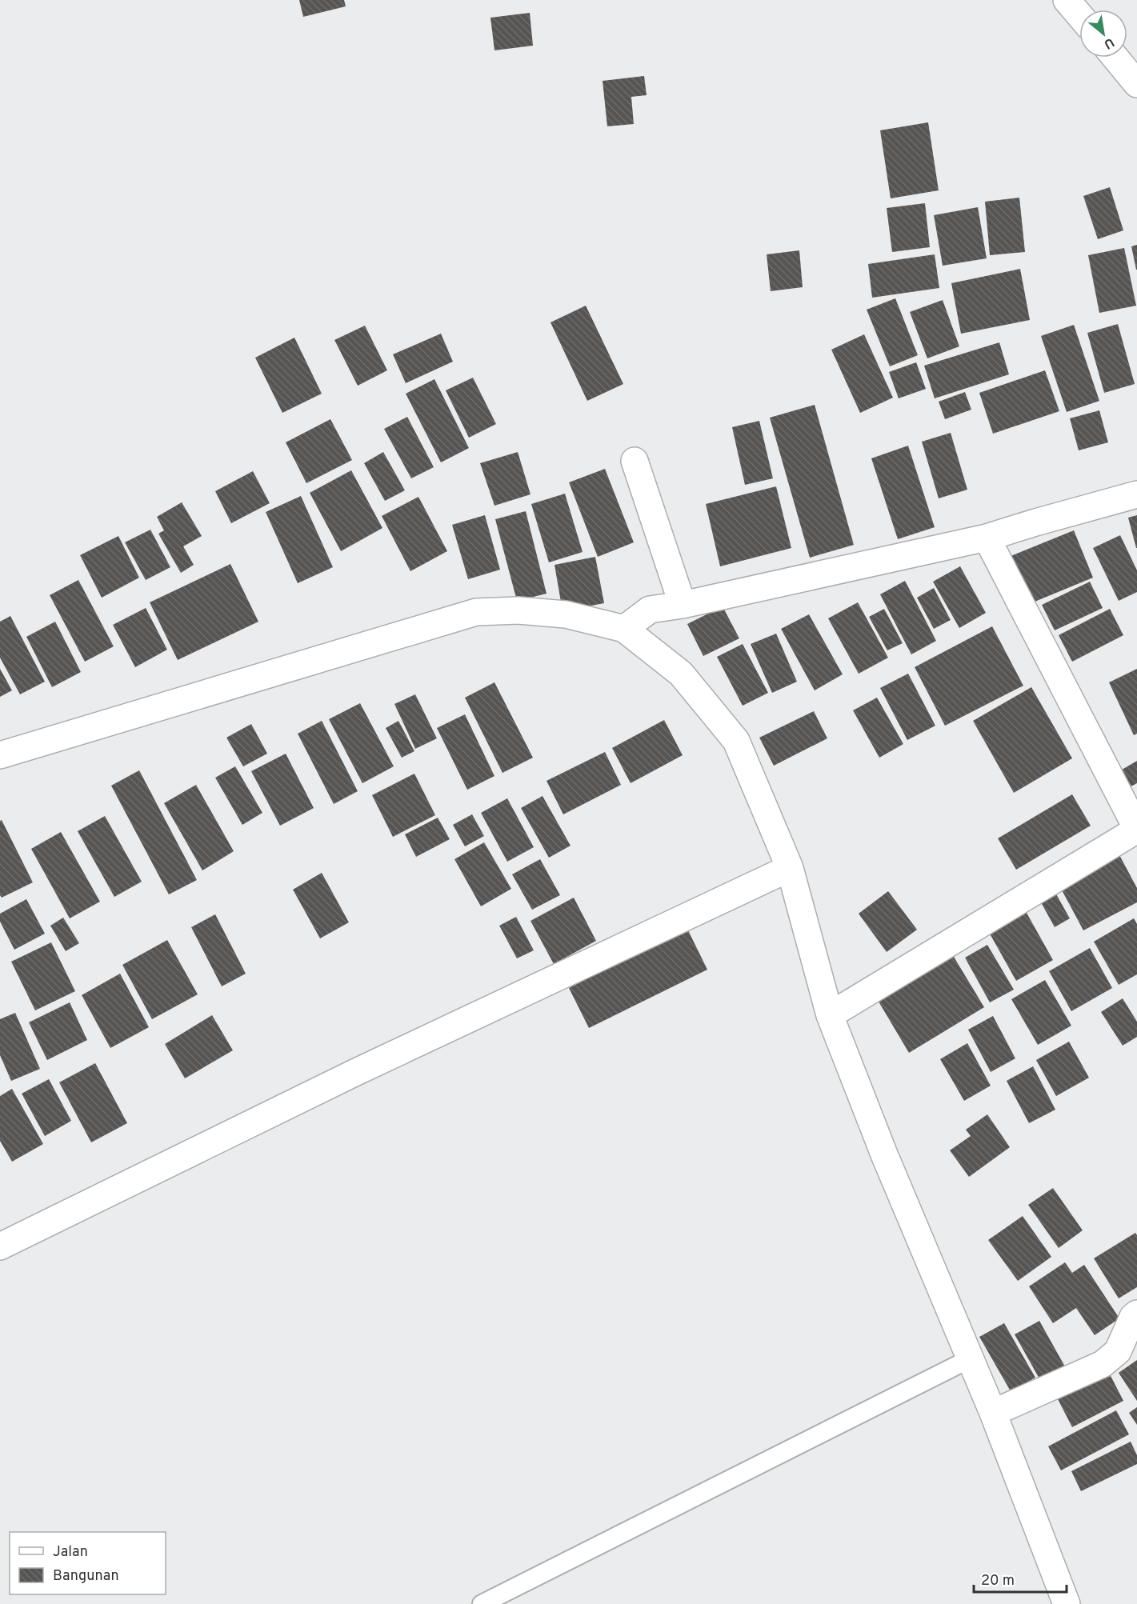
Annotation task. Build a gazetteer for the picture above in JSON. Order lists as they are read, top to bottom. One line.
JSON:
{"legend":["Jalan","Bangunan"],"scale_bar":"20 m","north":"bottom right"}
